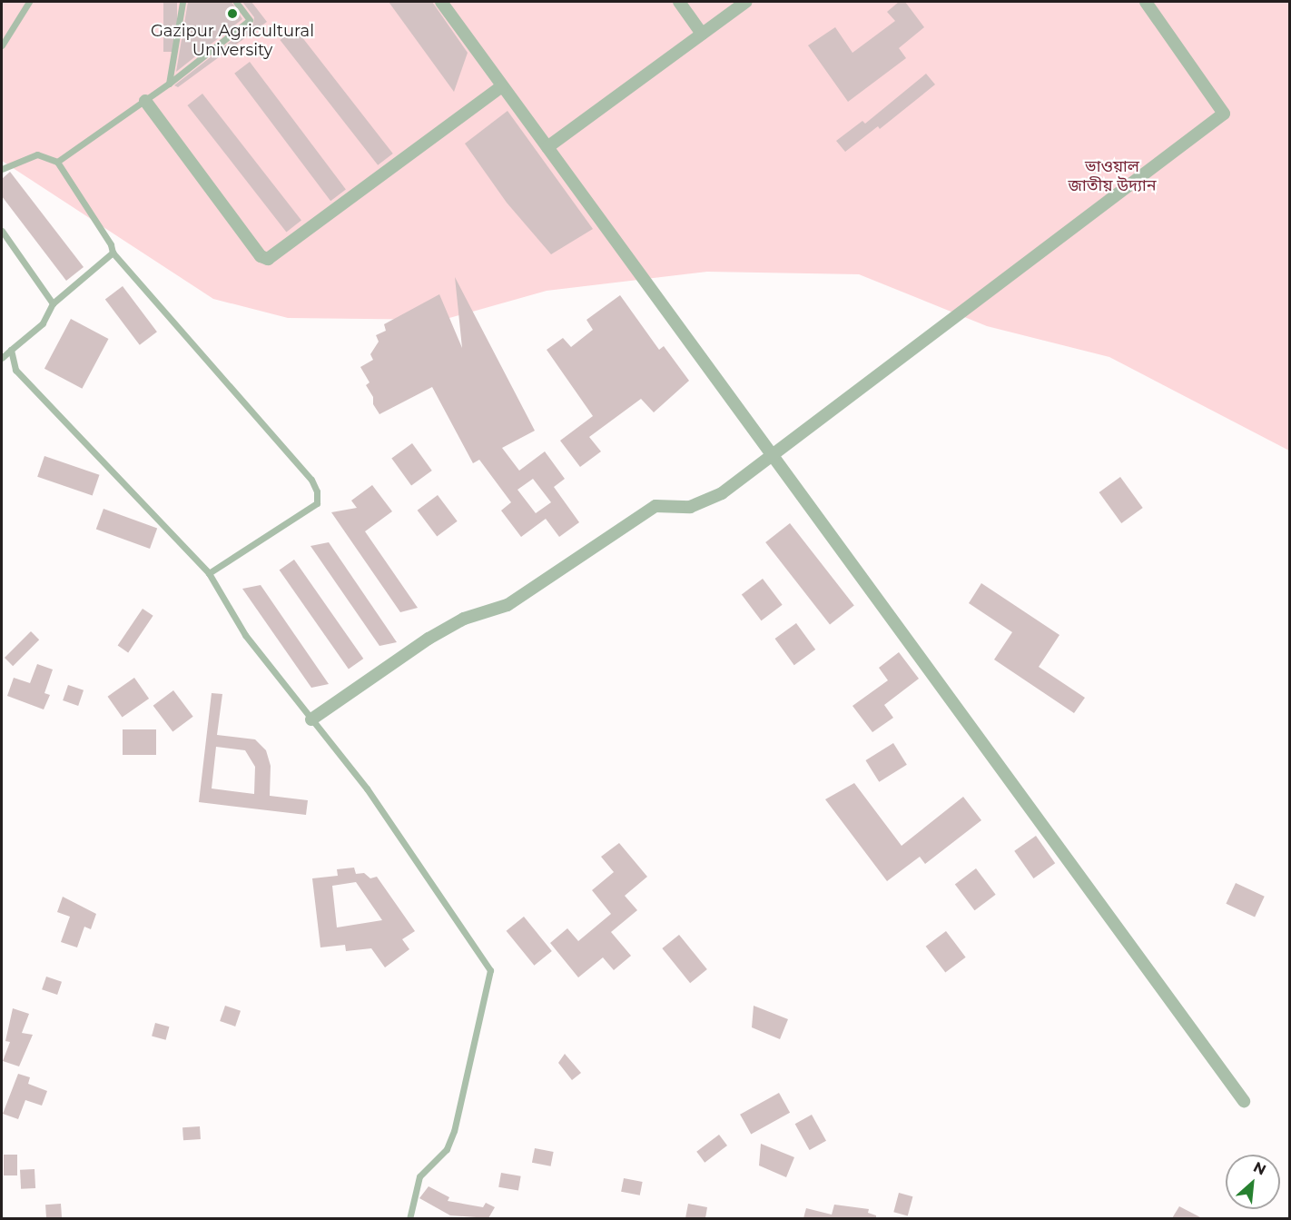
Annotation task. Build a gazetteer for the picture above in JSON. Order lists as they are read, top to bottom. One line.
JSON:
{"parks":["ভাওয়াল জাতীয় উদ্যান"],"places":["Gazipur Agricultural University"],"north":"top right"}
